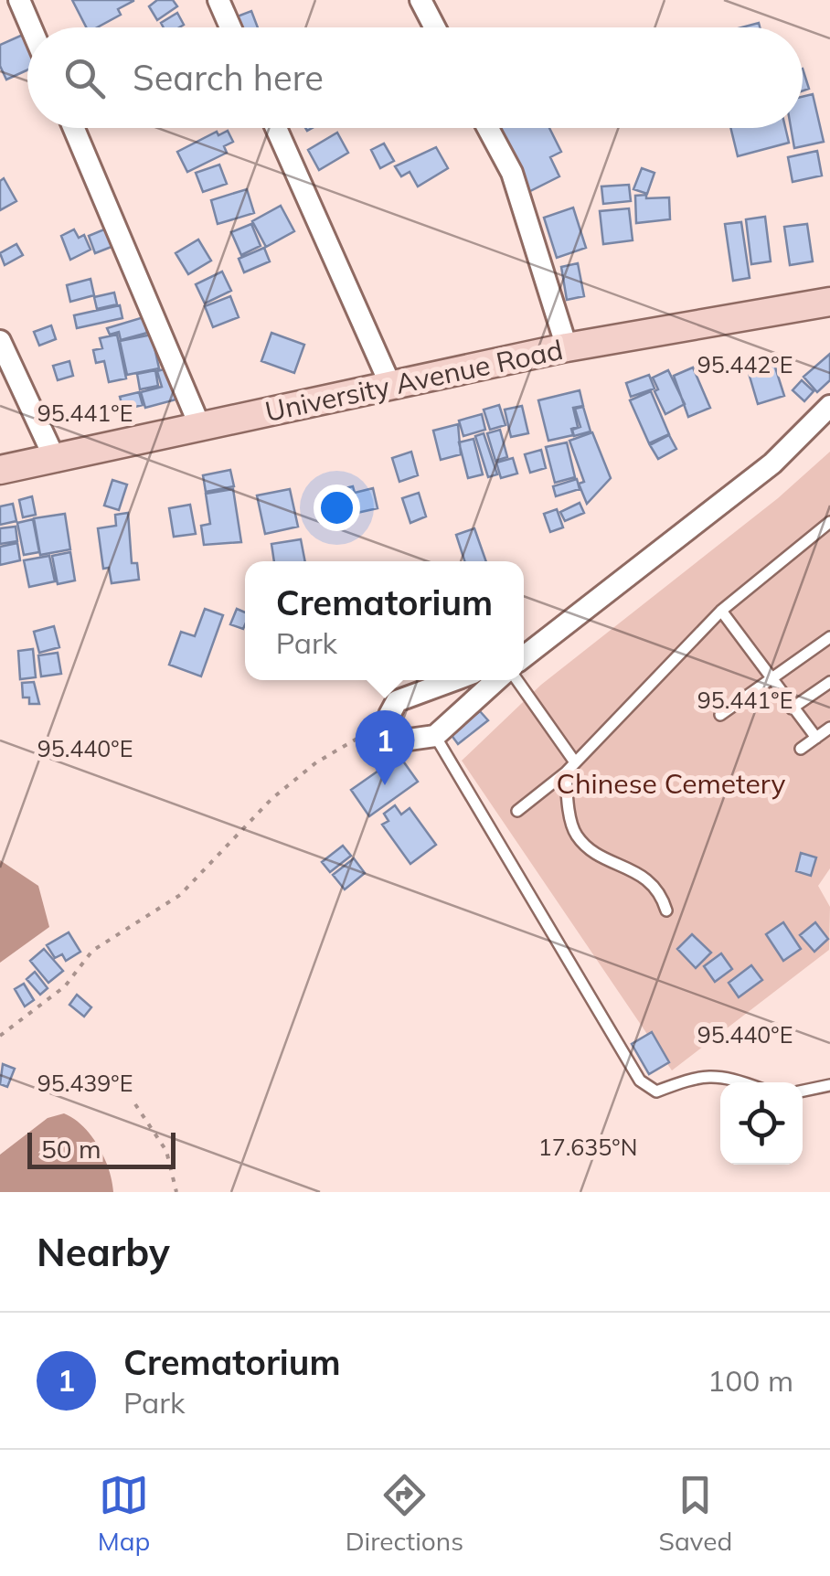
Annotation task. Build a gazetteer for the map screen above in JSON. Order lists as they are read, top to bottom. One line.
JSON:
{"streets":{"main road":["University Avenue Road"]},"parks":["Chinese Cemetery"],"scale_bar":"50 m","page":{"search":"Search here","popup":["Crematorium","Park"],"pins":"1","scale":"50 m","heading":"Nearby","list":[{"mark":"1","name":"Crematorium","note":"Park","value":"100 m"}],"nav":["Map","Directions","Saved"]},"coordinates":["95.442°E","95.441°E","95.440°E","95.439°E","17.635°N"]}
